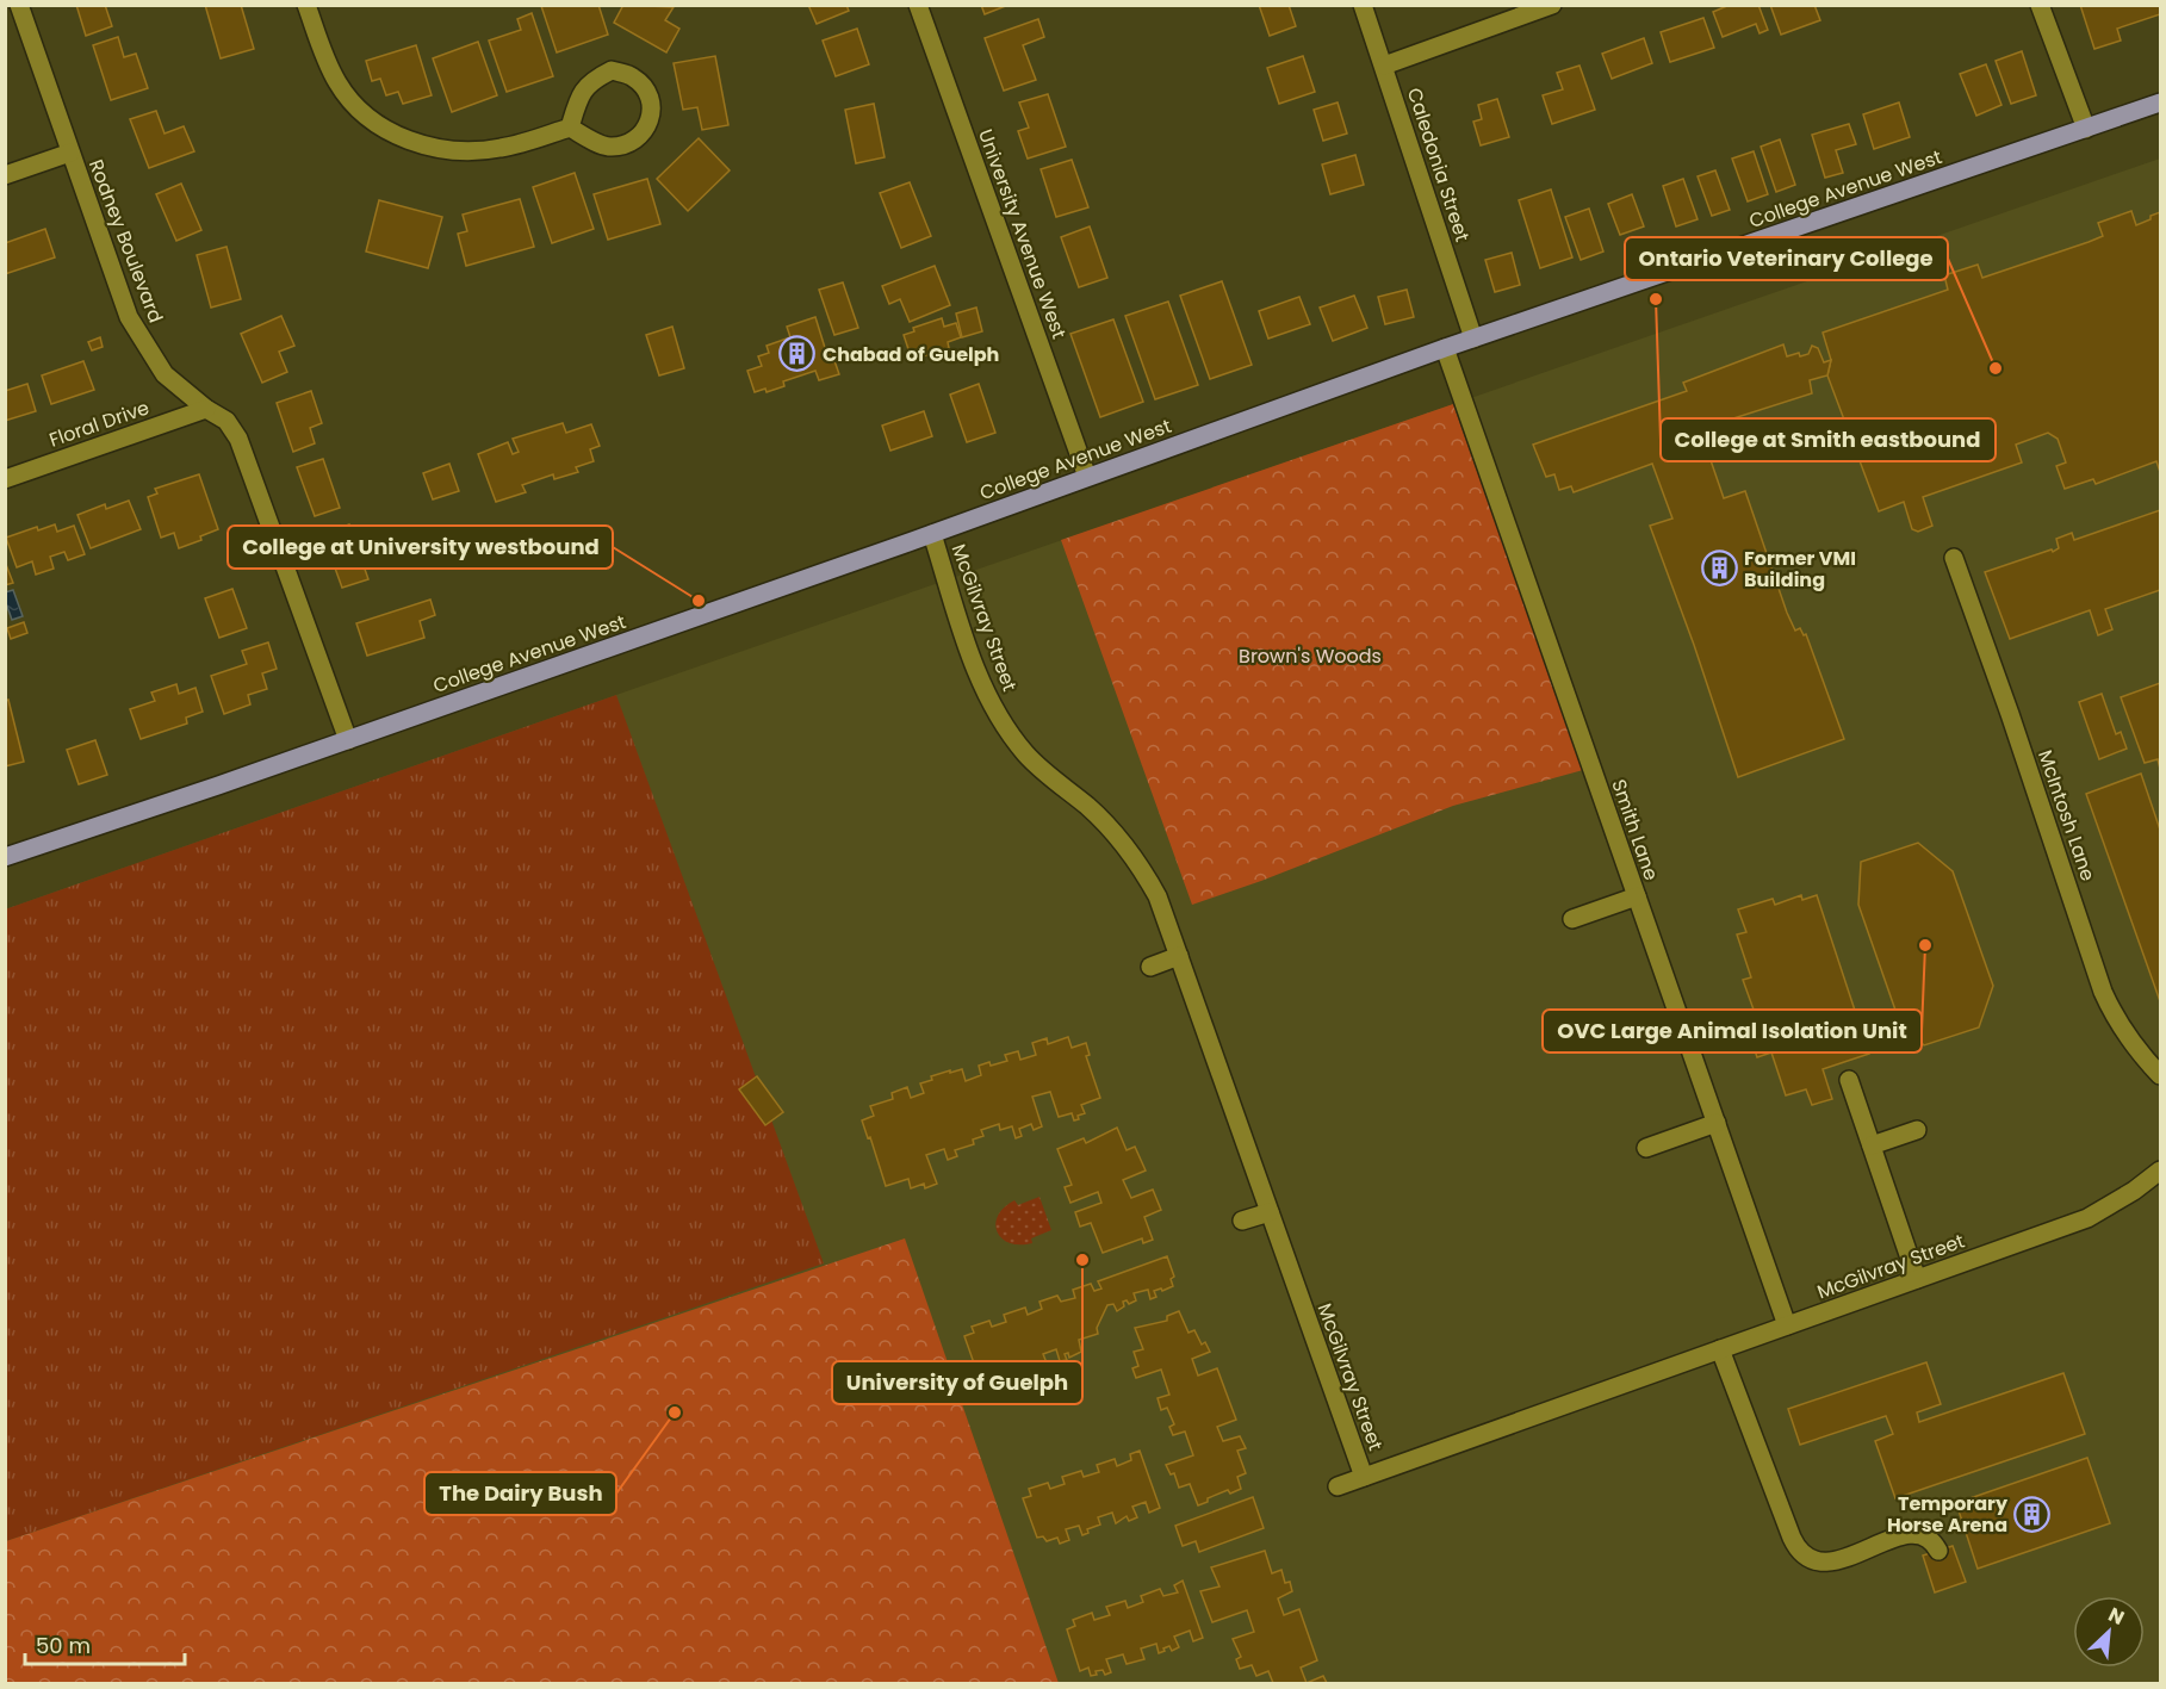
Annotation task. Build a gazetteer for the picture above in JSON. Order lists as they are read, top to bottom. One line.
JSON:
{"streets":{"main road":["College Avenue West"],"street":["Caledonia Street","University Avenue West","Rodney Boulevard","Floral Drive","McGilvray Street","McIntosh Lane","Smith Lane"]},"crossings":[["Caledonia Street","College Avenue West"],["College Avenue West","University Avenue West"],["College Avenue West","Rodney Boulevard"],["College Avenue West","McGilvray Street"],["College Avenue West","Smith Lane"],["Rodney Boulevard","Floral Drive"],["McGilvray Street","Smith Lane"]],"parks":["Brown's Woods"],"places":{"other":["College at Smith eastbound","Ontario Veterinary College","College at University westbound","OVC Large Animal Isolation Unit","University of Guelph","The Dairy Bush"],"building":["Chabad of Guelph","Former VMI Building","Temporary Horse Arena"]},"scale_bar":"50 m","north":"top right"}
